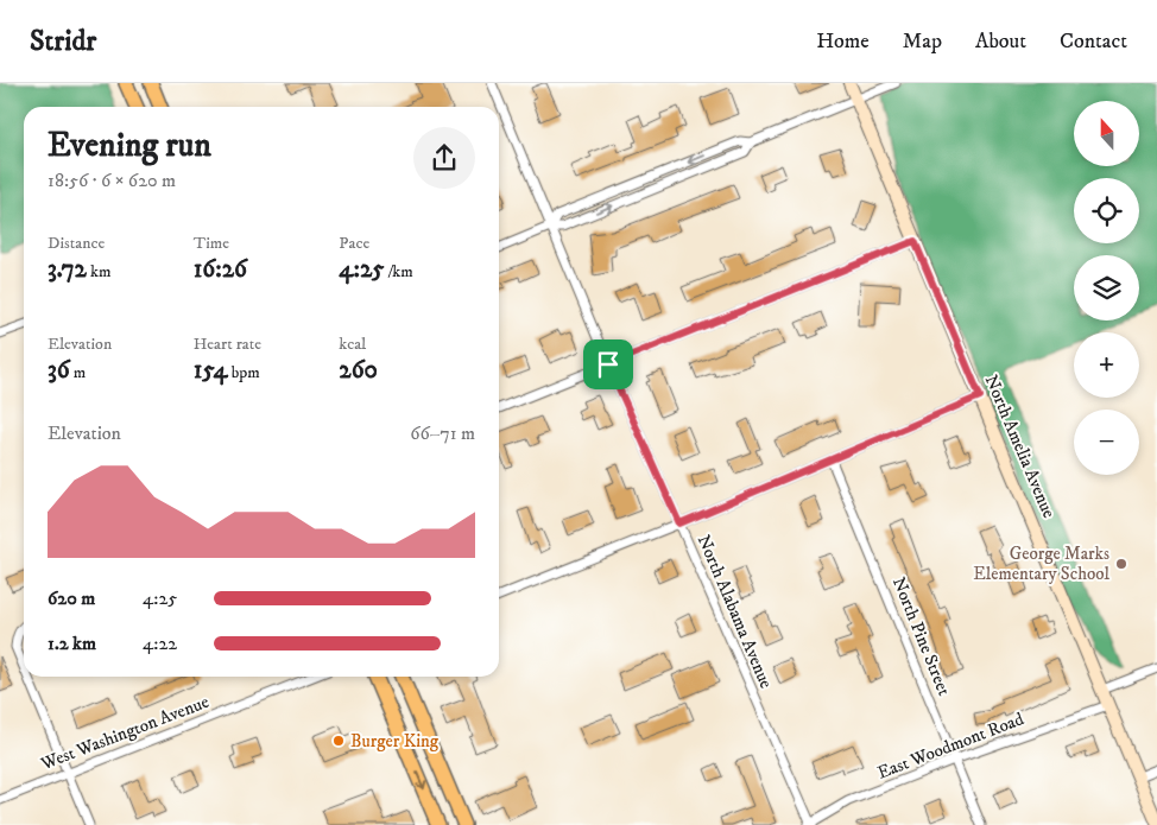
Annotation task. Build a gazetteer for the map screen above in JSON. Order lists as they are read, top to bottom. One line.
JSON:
{"streets":{"main road":["North Amelia Avenue"],"street":["North Alabama Avenue","North Pine Street","West Washington Avenue","East Woodmont Road"]},"crossings":[["North Amelia Avenue","East Woodmont Road"],["North Alabama Avenue","East Woodmont Road"],["North Pine Street","East Woodmont Road"]],"places":["George Marks Elementary School","Burger King"],"north":"top","page":{"header":"Stridr","nav":["Home","Map","About","Contact"],"map_buttons":["+","−"],"heading":["Evening run","18:56 · 6 × 620 m"],"stats":[["Distance","3.72 km"],["Time","16:26"],["Pace","4:25 /km"],["Elevation","36 m"],["Heart rate","154 bpm"],["kcal","260"]],"chart":["Elevation","66–71 m"],"list":[{"name":"620 m","note":"4:25"},{"name":"1.2 km","note":"4:22"}]}}
